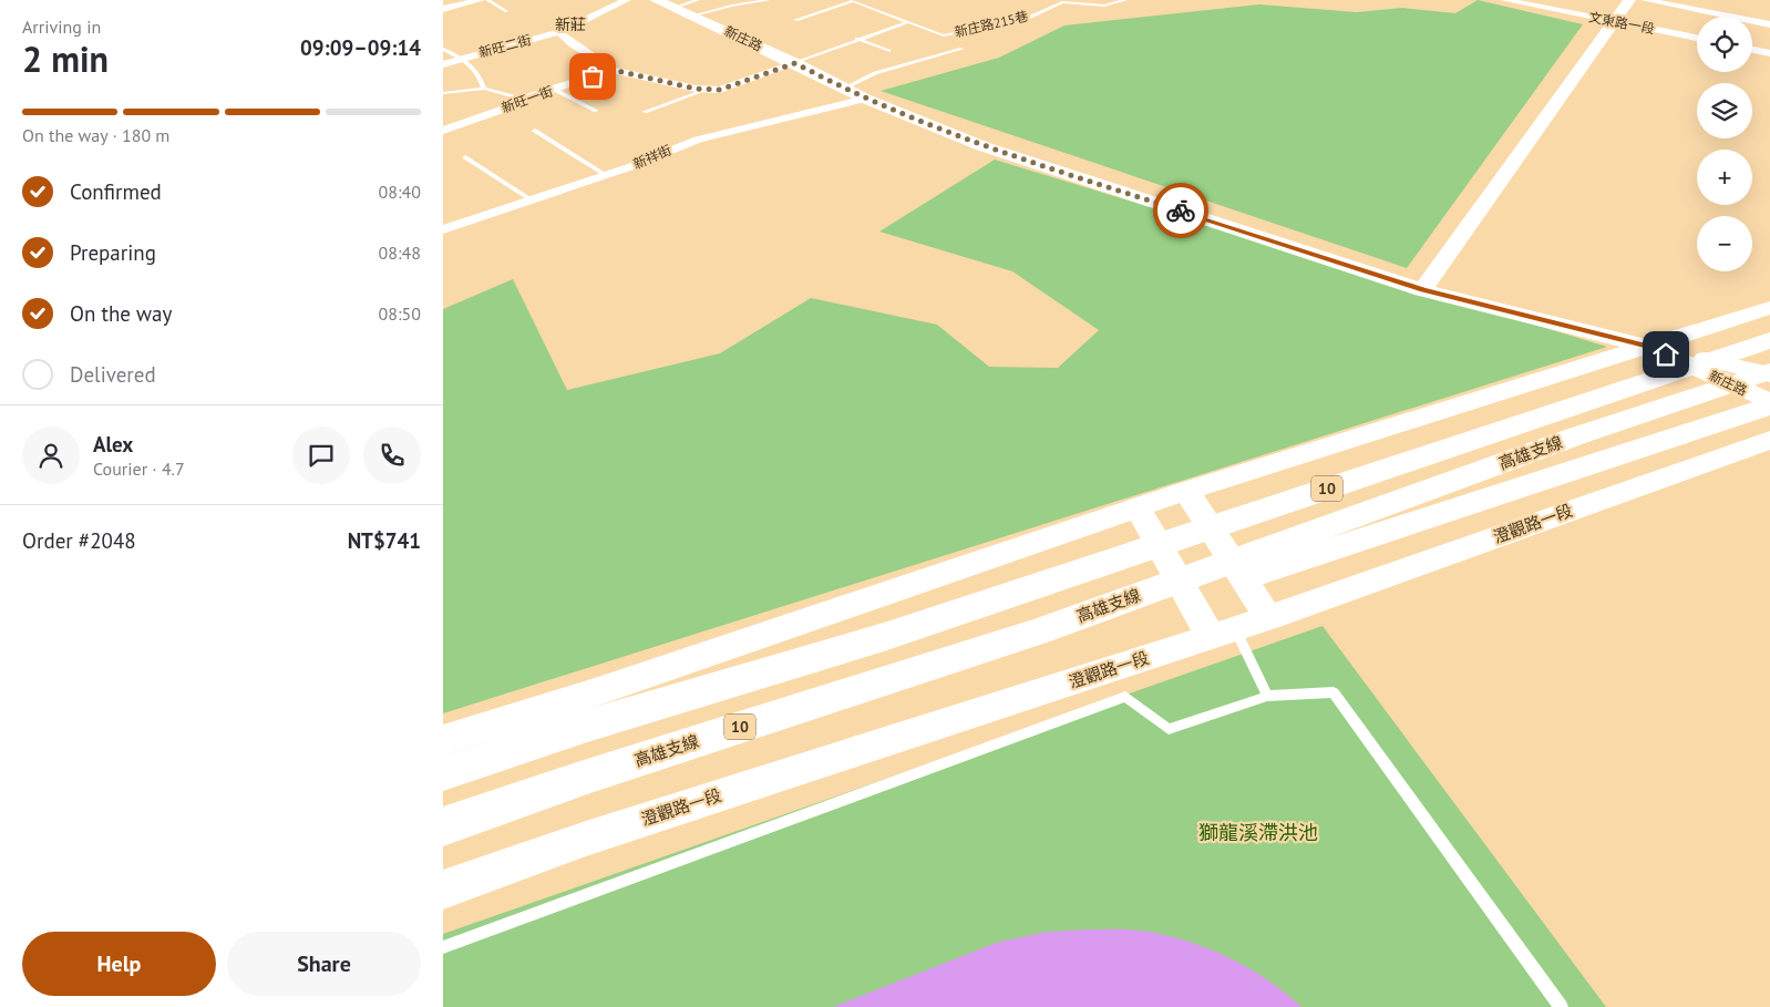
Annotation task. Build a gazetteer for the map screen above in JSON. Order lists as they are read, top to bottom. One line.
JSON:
{"streets":{"highway":["高雄支線","10"],"street":["文東路一段","新庄路","新旺二街","新旺一街","新祥街","澄觀路一段"],"lane":["新庄路215巷"]},"crossings":[["新庄路","新祥街"]],"districts":["新莊"],"parks":["獅龍溪滯洪池"],"page":{"heading":["2 min","Arriving in","09:09–09:14"],"panel":["Alex","Courier · 4.7","Order #2048","NT$741"],"map_buttons":["+","−"],"bar":"On the way · 180 m","list":[["Confirmed","08:40"],["Preparing","08:48"],["On the way","08:50"],"Delivered"],"buttons":["Help","Share"]}}
